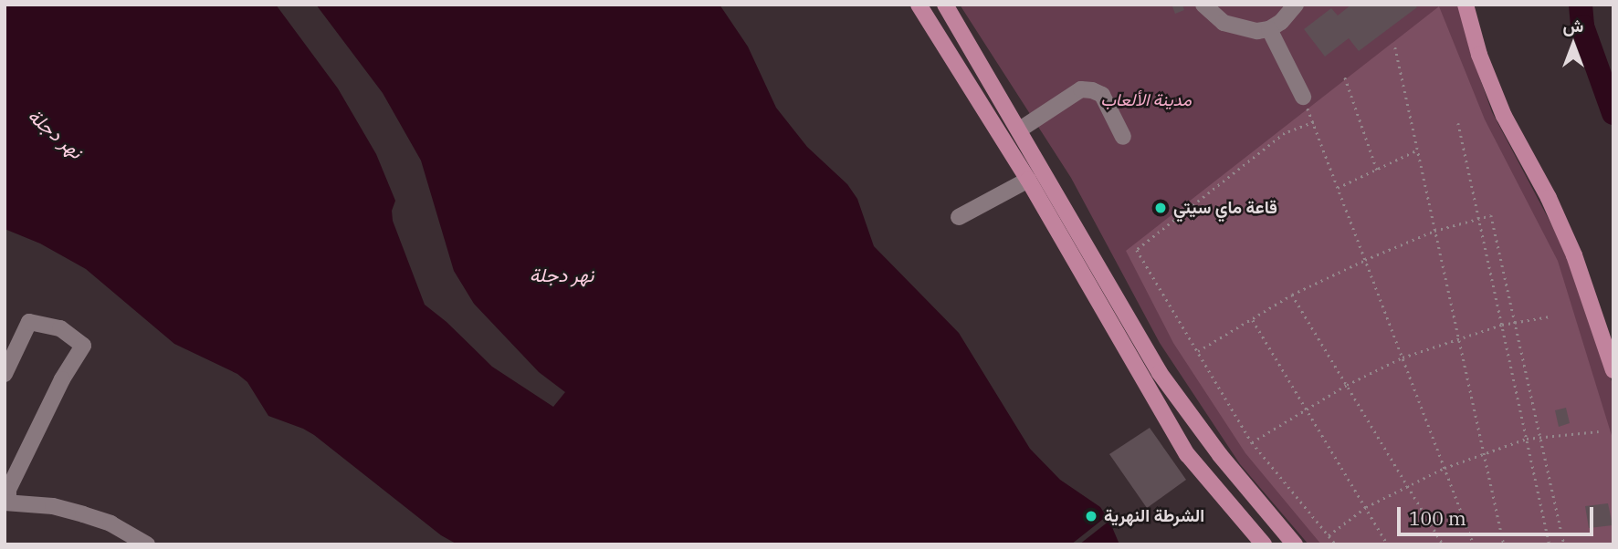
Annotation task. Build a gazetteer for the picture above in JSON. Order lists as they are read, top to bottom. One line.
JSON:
{"water":["نهر دجلة"],"parks":["مدينة الألعاب"],"places":["قاعة ماي سيتي","الشرطة النهرية"],"scale_bar":"100 m","north":"top"}
